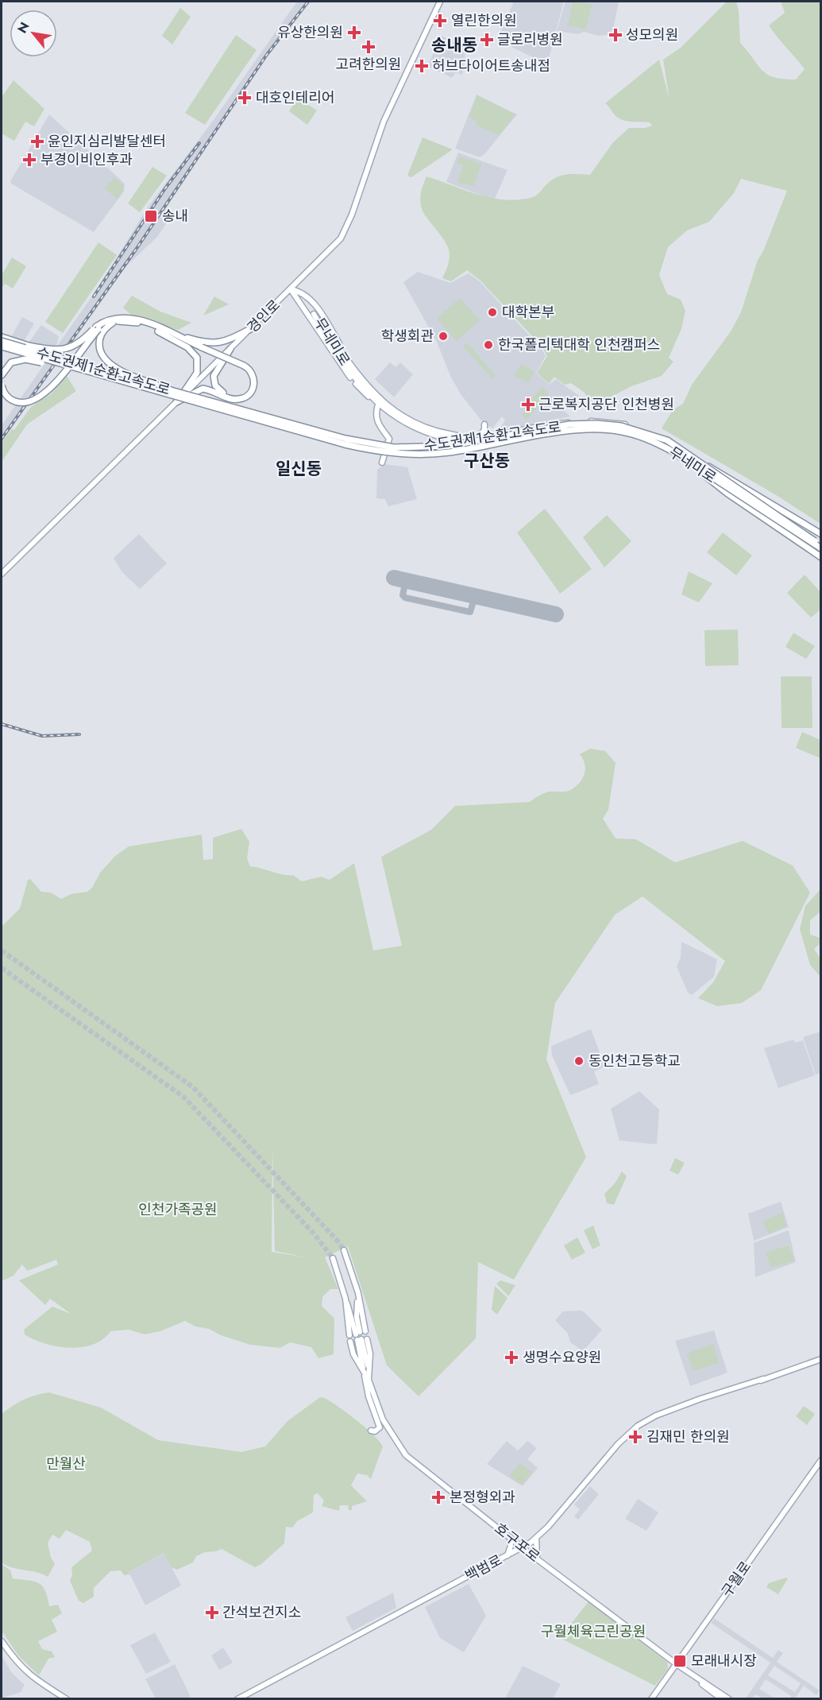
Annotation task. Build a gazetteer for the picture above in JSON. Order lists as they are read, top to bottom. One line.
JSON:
{"streets":{"highway":["수도권제1순환고속도로"],"main road":["경인로","무네미로","호구포로","백범로","구월로"]},"crossings":[["무네미로","수도권제1순환고속도로"],["호구포로","백범로"],["호구포로","구월로"]],"districts":["송내동","구산동","일신동"],"parks":["인천가족공원","만월산","구월체육근린공원"],"places":{"health":["열린한의원","유상한의원","성모의원","글로리병원","고려한의원","허브다이어트송내점","대호인테리어","윤인지심리발달센터","부경이비인후과","근로복지공단 인천병원","생명수요양원","김재민 한의원","본정형외과","간석보건지소"],"transit":["송내","모래내시장"],"other":["대학본부","학생회관","한국폴리텍대학 인천캠퍼스","동인천고등학교"]},"north":"top left"}
